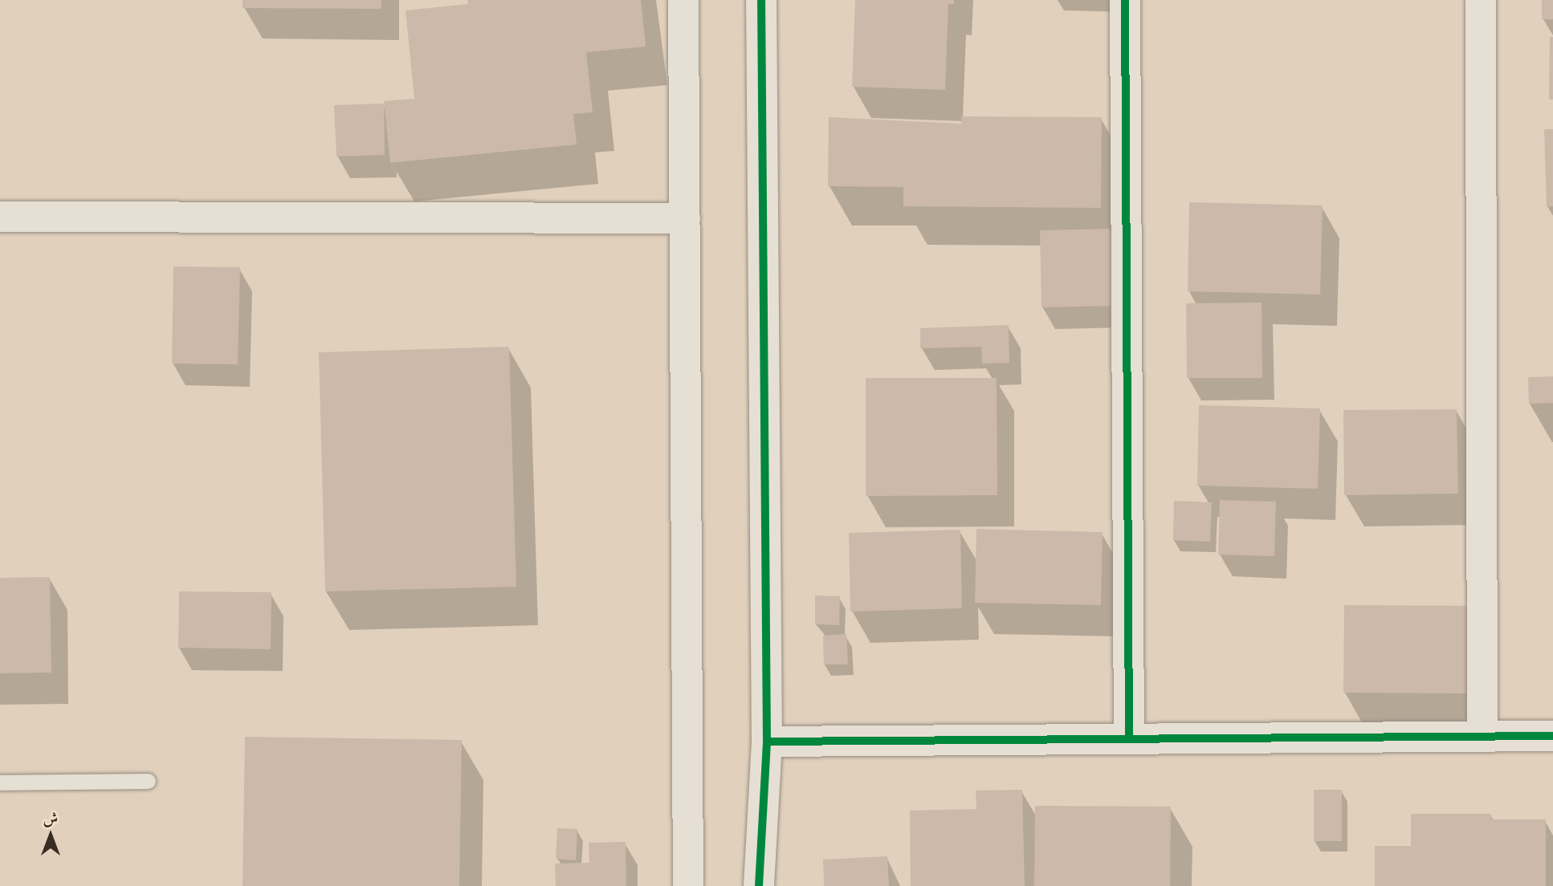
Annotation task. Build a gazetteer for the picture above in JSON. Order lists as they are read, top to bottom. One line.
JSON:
{"north":"top"}
